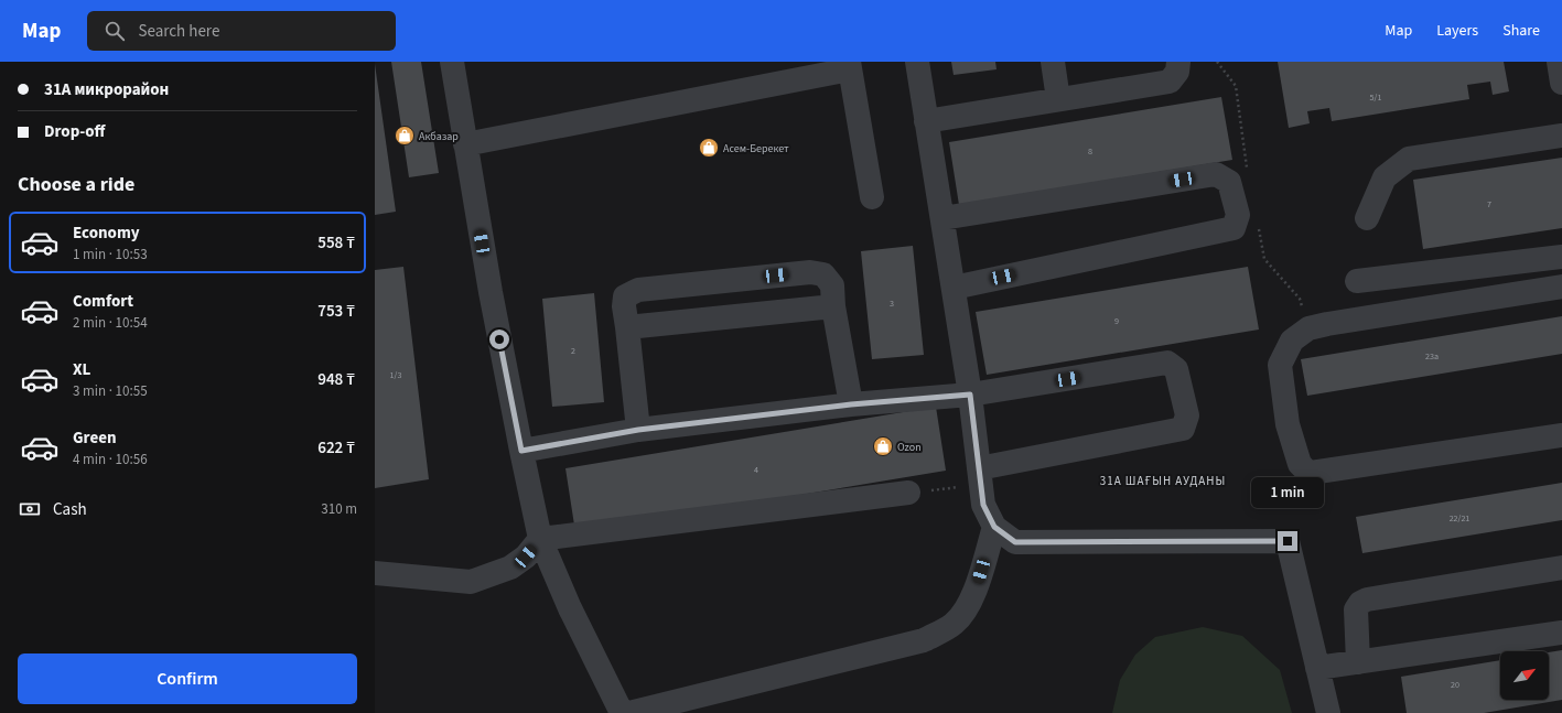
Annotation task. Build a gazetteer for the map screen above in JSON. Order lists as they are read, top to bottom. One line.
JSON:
{"districts":["31А ШАҒЫН АУДАНЫ"],"places":{"shop":["Акбазар","Асем-Берекет","Ozon"]},"house_numbers":["5/1","8","7","3","9","2","23а","1/3","4","22/21","20"],"north":"top right","page":{"header":"Map","search":"Search here","nav":["Map","Layers","Share"],"banner":["31А микрорайон","Drop-off"],"heading":"Choose a ride","list":[{"name":"Economy","note":"1 min · 10:53","value":"558 ₸"},{"name":"Comfort","note":"2 min · 10:54","value":"753 ₸"},{"name":"XL","note":"3 min · 10:55","value":"948 ₸"},{"name":"Green","note":"4 min · 10:56","value":"622 ₸"}],"bubble":"1 min","pay":["Cash","310 m"],"buttons":"Confirm"}}
